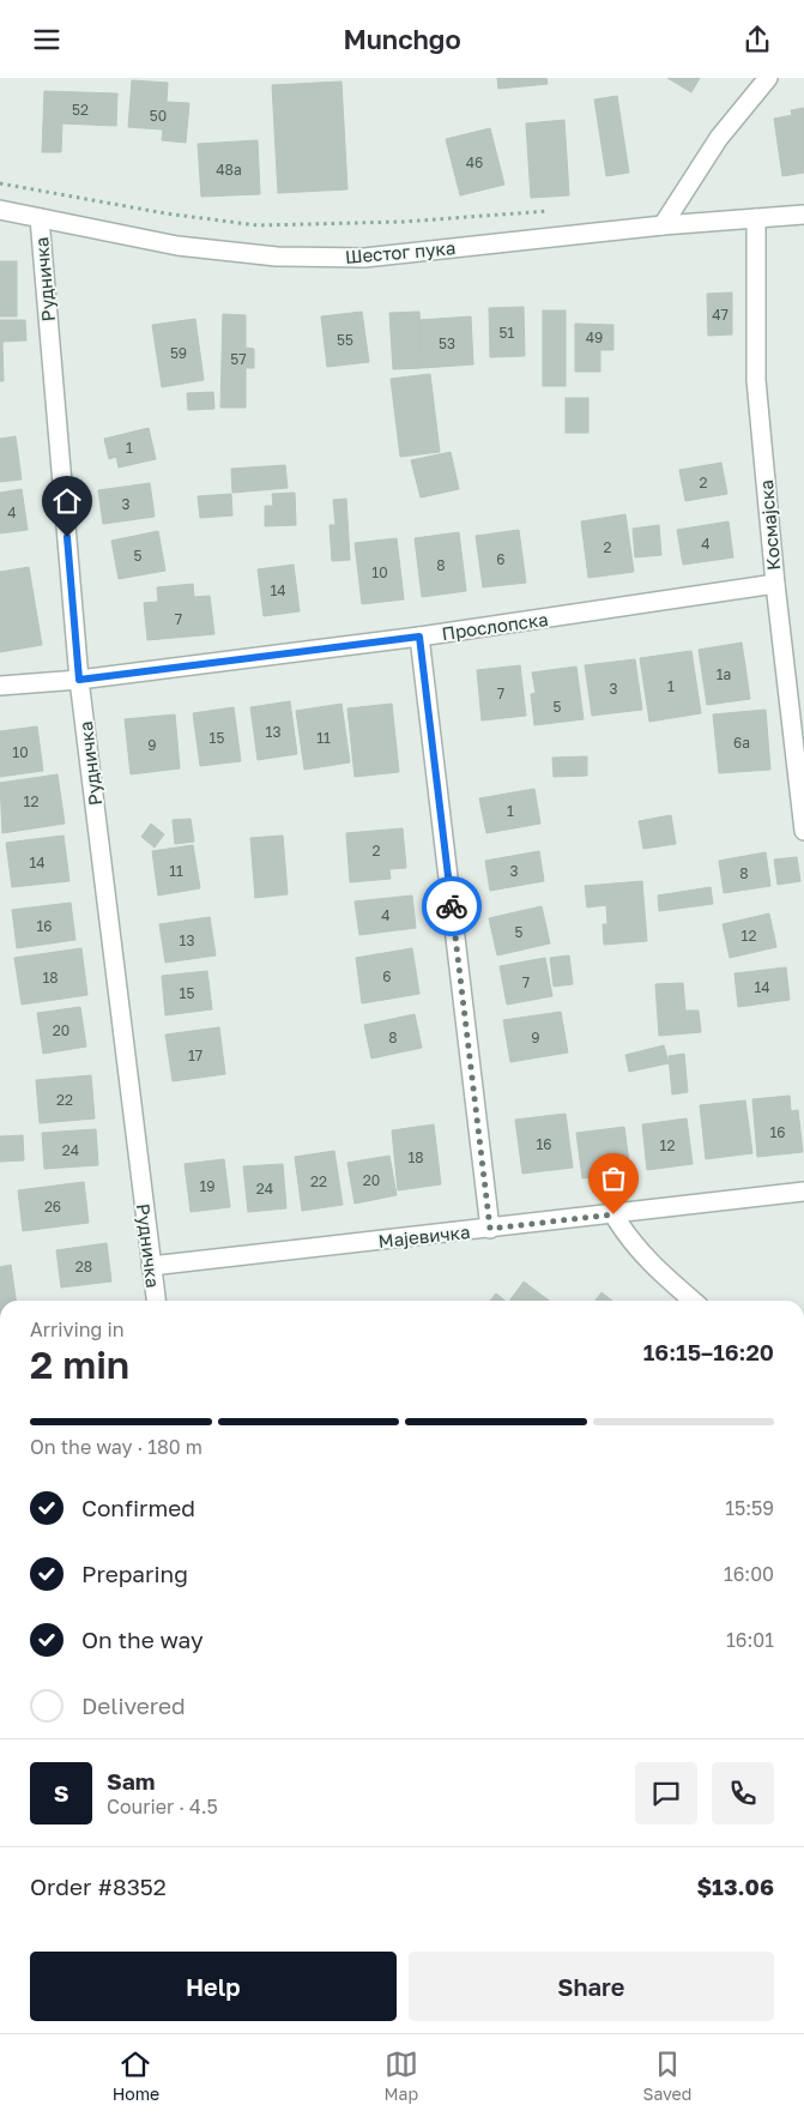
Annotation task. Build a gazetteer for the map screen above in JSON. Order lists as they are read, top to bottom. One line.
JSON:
{"streets":{"street":["Шестог пука","Рудничка","Космајска","Прослопска","Мајевичка"]},"crossings":[["Шестог пука","Рудничка"],["Шестог пука","Космајска"],["Рудничка","Прослопска"],["Рудничка","Мајевичка"],["Космајска","Прослопска"]],"house_numbers":["52","50","46","48a","47","51","49","55","53","59","57","1","2","3","4","4","2","5","6","8","10","14","7","1a","1","3","7","5","13","15","11","6a","9","10","12","1","2","14","11","3","8","4","16","5","12","13","6","18","7","14","15","20","8","9","17","22","16","16","12","24","18","20","22","19","24","26","28"],"page":{"header":"Munchgo","heading":["2 min","Arriving in","16:15–16:20"],"panel":["Sam","Courier · 4.5","Order #8352","$13.06"],"bar":"On the way · 180 m","list":[["Confirmed","15:59"],["Preparing","16:00"],["On the way","16:01"],"Delivered"],"round":"S","buttons":["Help","Share"],"tabs":["Home","Map","Saved"]}}
